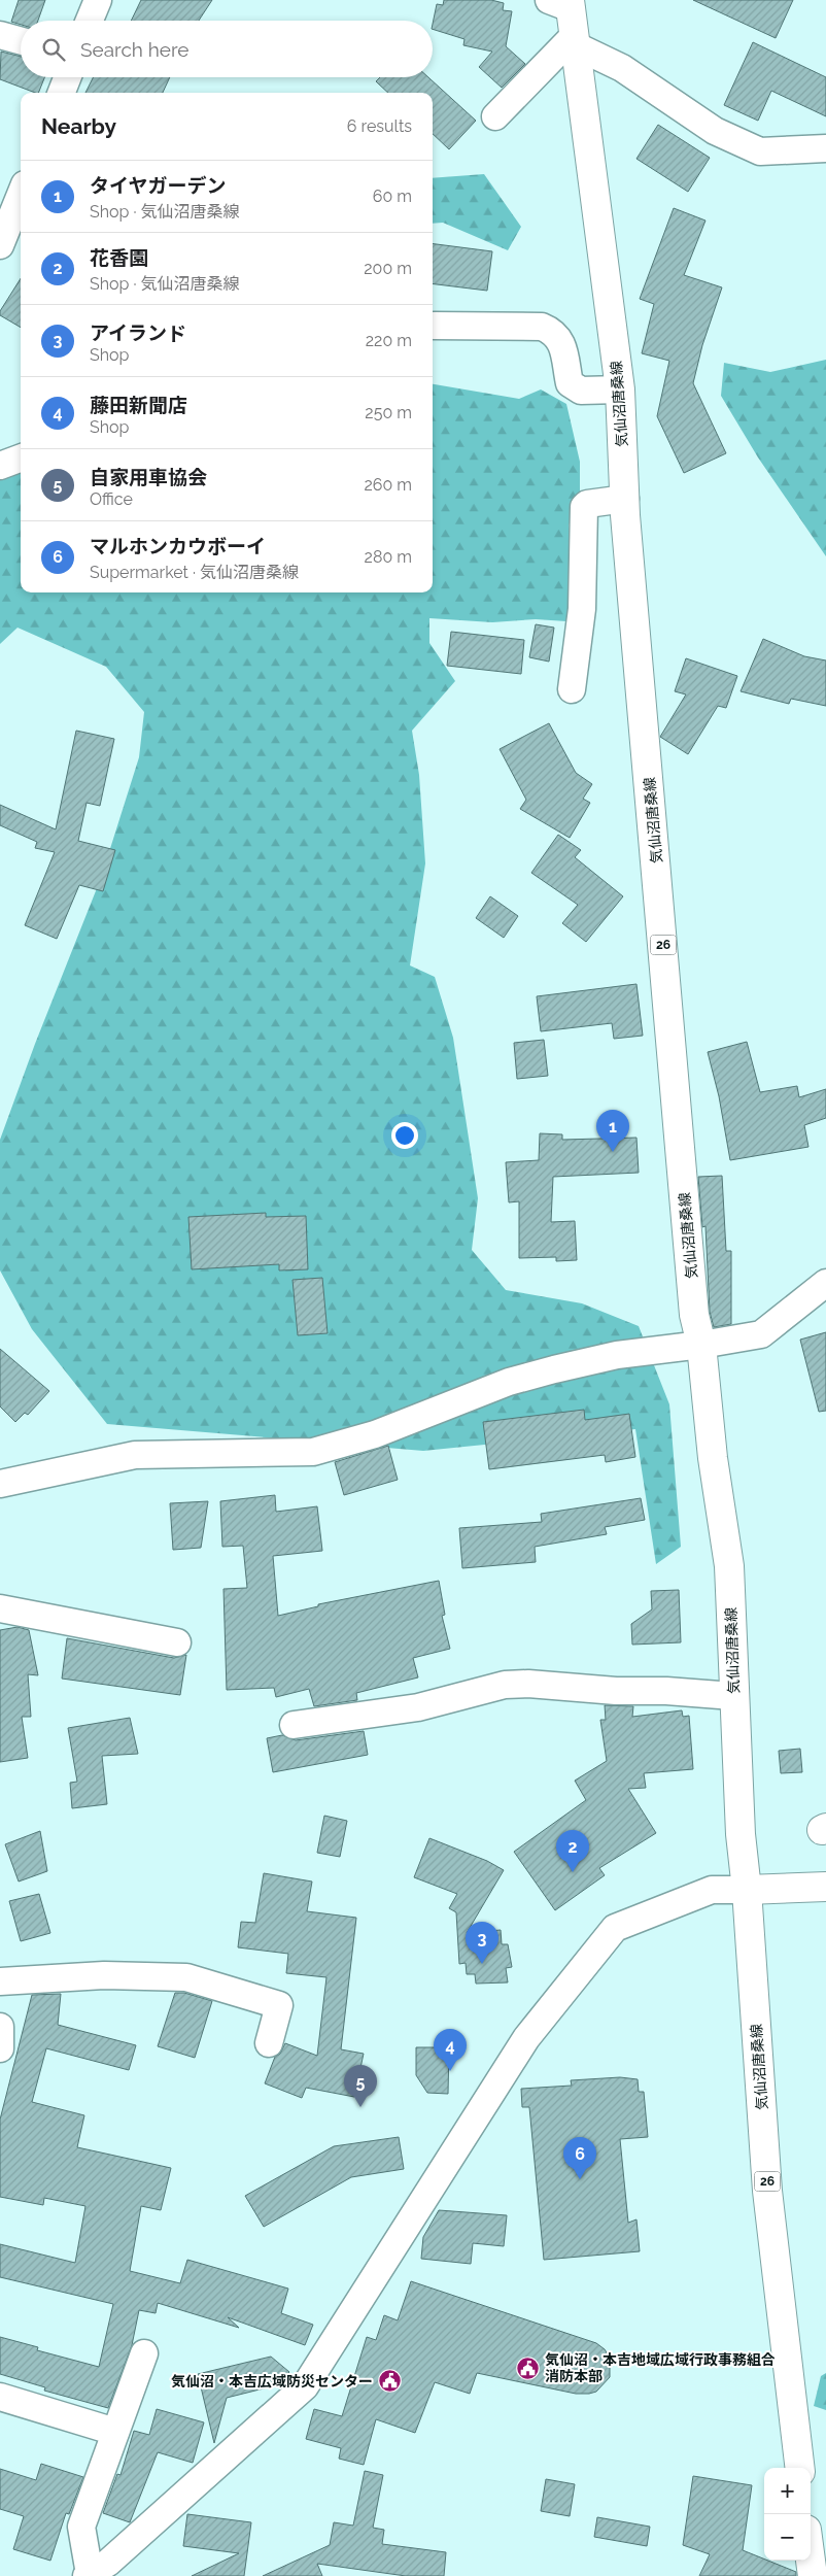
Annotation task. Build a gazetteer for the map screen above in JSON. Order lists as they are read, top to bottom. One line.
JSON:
{"streets":{"main road":["気仙沼唐桑線","26"]},"places":{"public building":["気仙沼・本吉地域広域行政事務組合 消防本部","気仙沼・本吉広域防災センター"]},"page":{"search":"Search here","heading":["Nearby","6 results"],"list":[{"mark":"1","name":"タイヤガーデン","note":"Shop · 気仙沼唐桑線","value":"60 m"},{"mark":"2","name":"花香園","note":"Shop · 気仙沼唐桑線","value":"200 m"},{"mark":"3","name":"アイランド","note":"Shop","value":"220 m"},{"mark":"4","name":"藤田新聞店","note":"Shop","value":"250 m"},{"mark":"5","name":"自家用車協会","note":"Office","value":"260 m"},{"mark":"6","name":"マルホンカウボーイ","note":"Supermarket · 気仙沼唐桑線","value":"280 m"}],"pins":["1","2","3","4","5","6"],"map_buttons":["+","−"]}}
